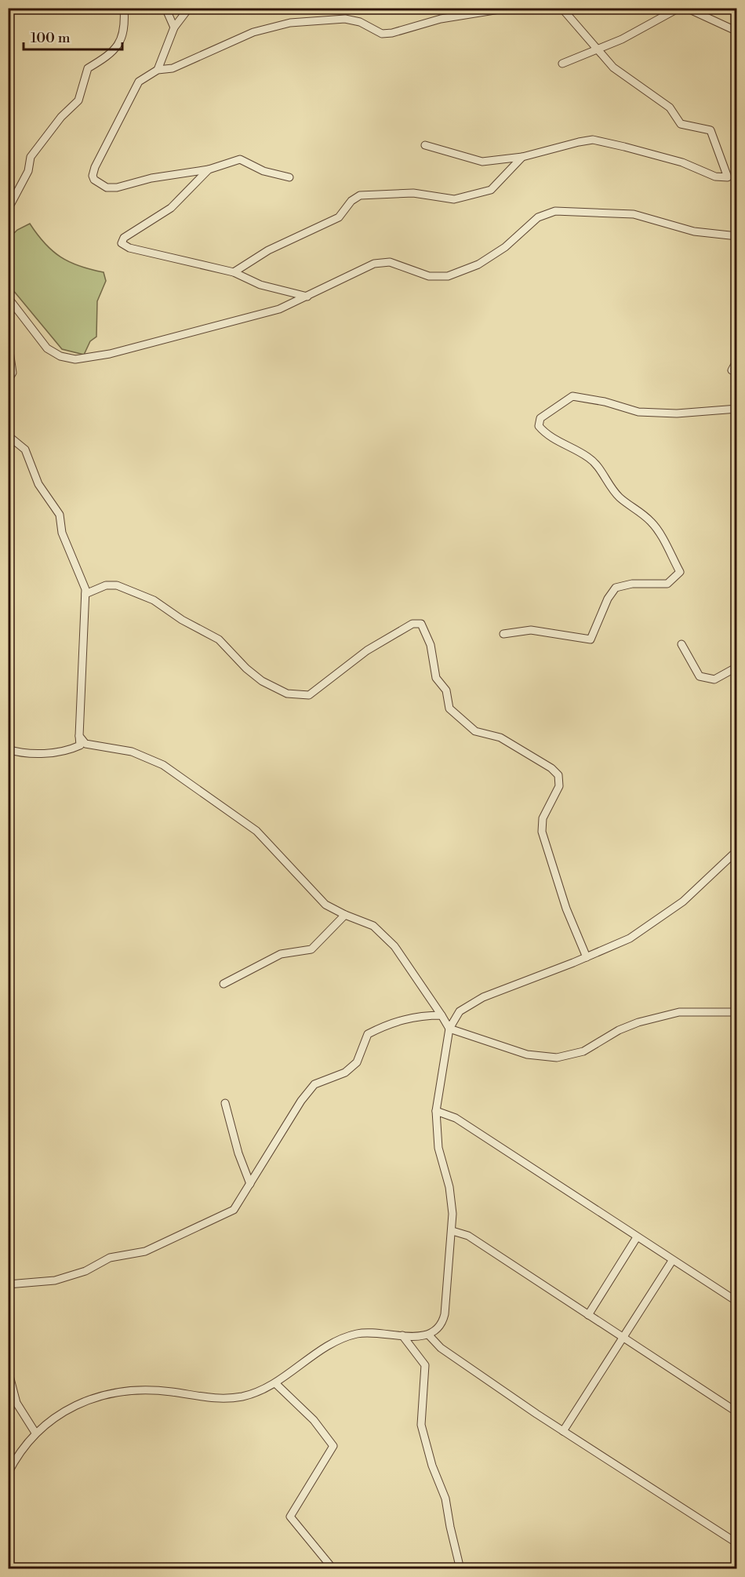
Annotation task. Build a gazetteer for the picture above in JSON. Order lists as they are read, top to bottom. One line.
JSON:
{"scale_bar":"100 m"}
